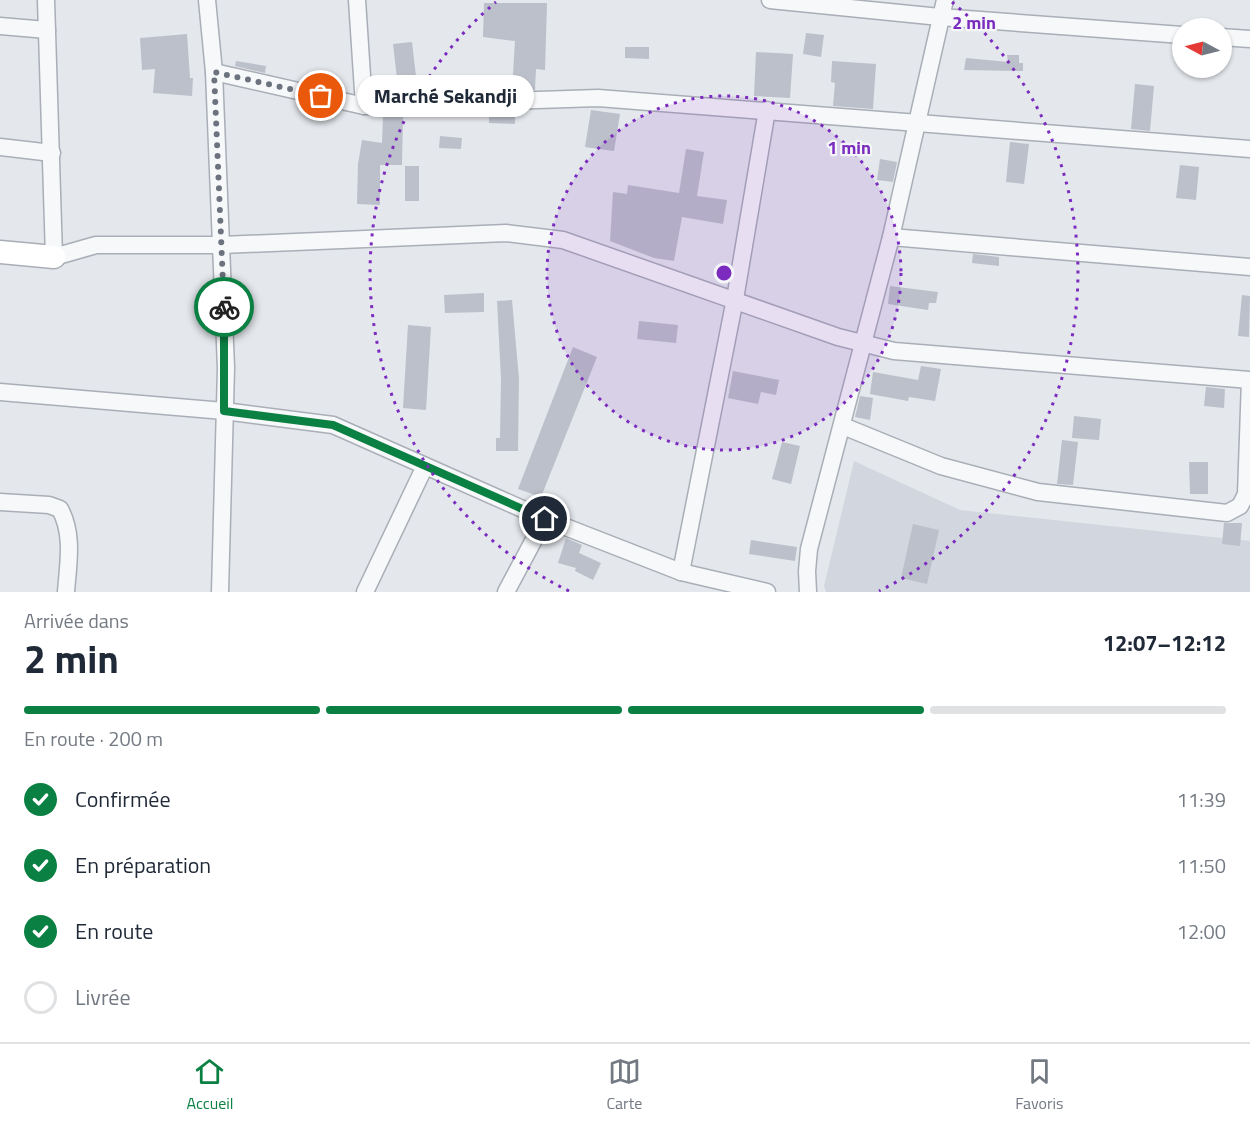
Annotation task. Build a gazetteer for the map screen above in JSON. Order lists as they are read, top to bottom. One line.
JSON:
{"places":["Marché Sekandji"],"north":"left","page":{"bubble":"Marché Sekandji","heading":["2 min","Arrivée dans","12:07–12:12"],"bar":"En route · 200 m","list":[["Confirmée","11:39"],["En préparation","11:50"],["En route","12:00"],"Livrée"],"tabs":["Accueil","Carte","Favoris"]},"rings":["2 min","1 min"]}
